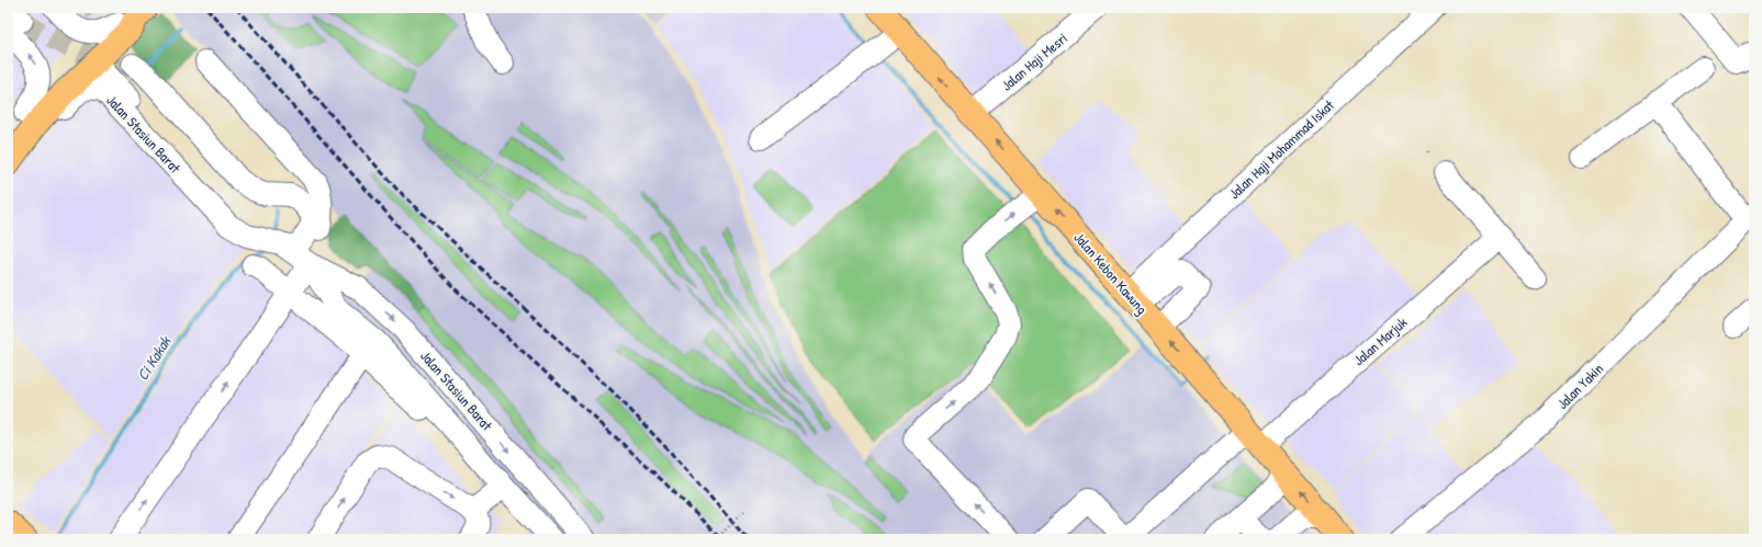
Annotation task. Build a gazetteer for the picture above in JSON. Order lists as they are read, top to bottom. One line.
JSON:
{"streets":{"main road":["Jalan Kebon Kawung"],"street":["Jalan Haji Mesri","Jalan Stasiun Barat","Jalan Haji Mohammad Iskat","Jalan Marjuk","Jalan Yakin"]},"crossings":[["Jalan Haji Mesri","Jalan Kebon Kawung"],["Jalan Haji Mohammad Iskat","Jalan Kebon Kawung"],["Jalan Kebon Kawung","Jalan Marjuk"]],"one_way":["Jalan Kebon Kawung"],"water":["Ci Kakak"]}
